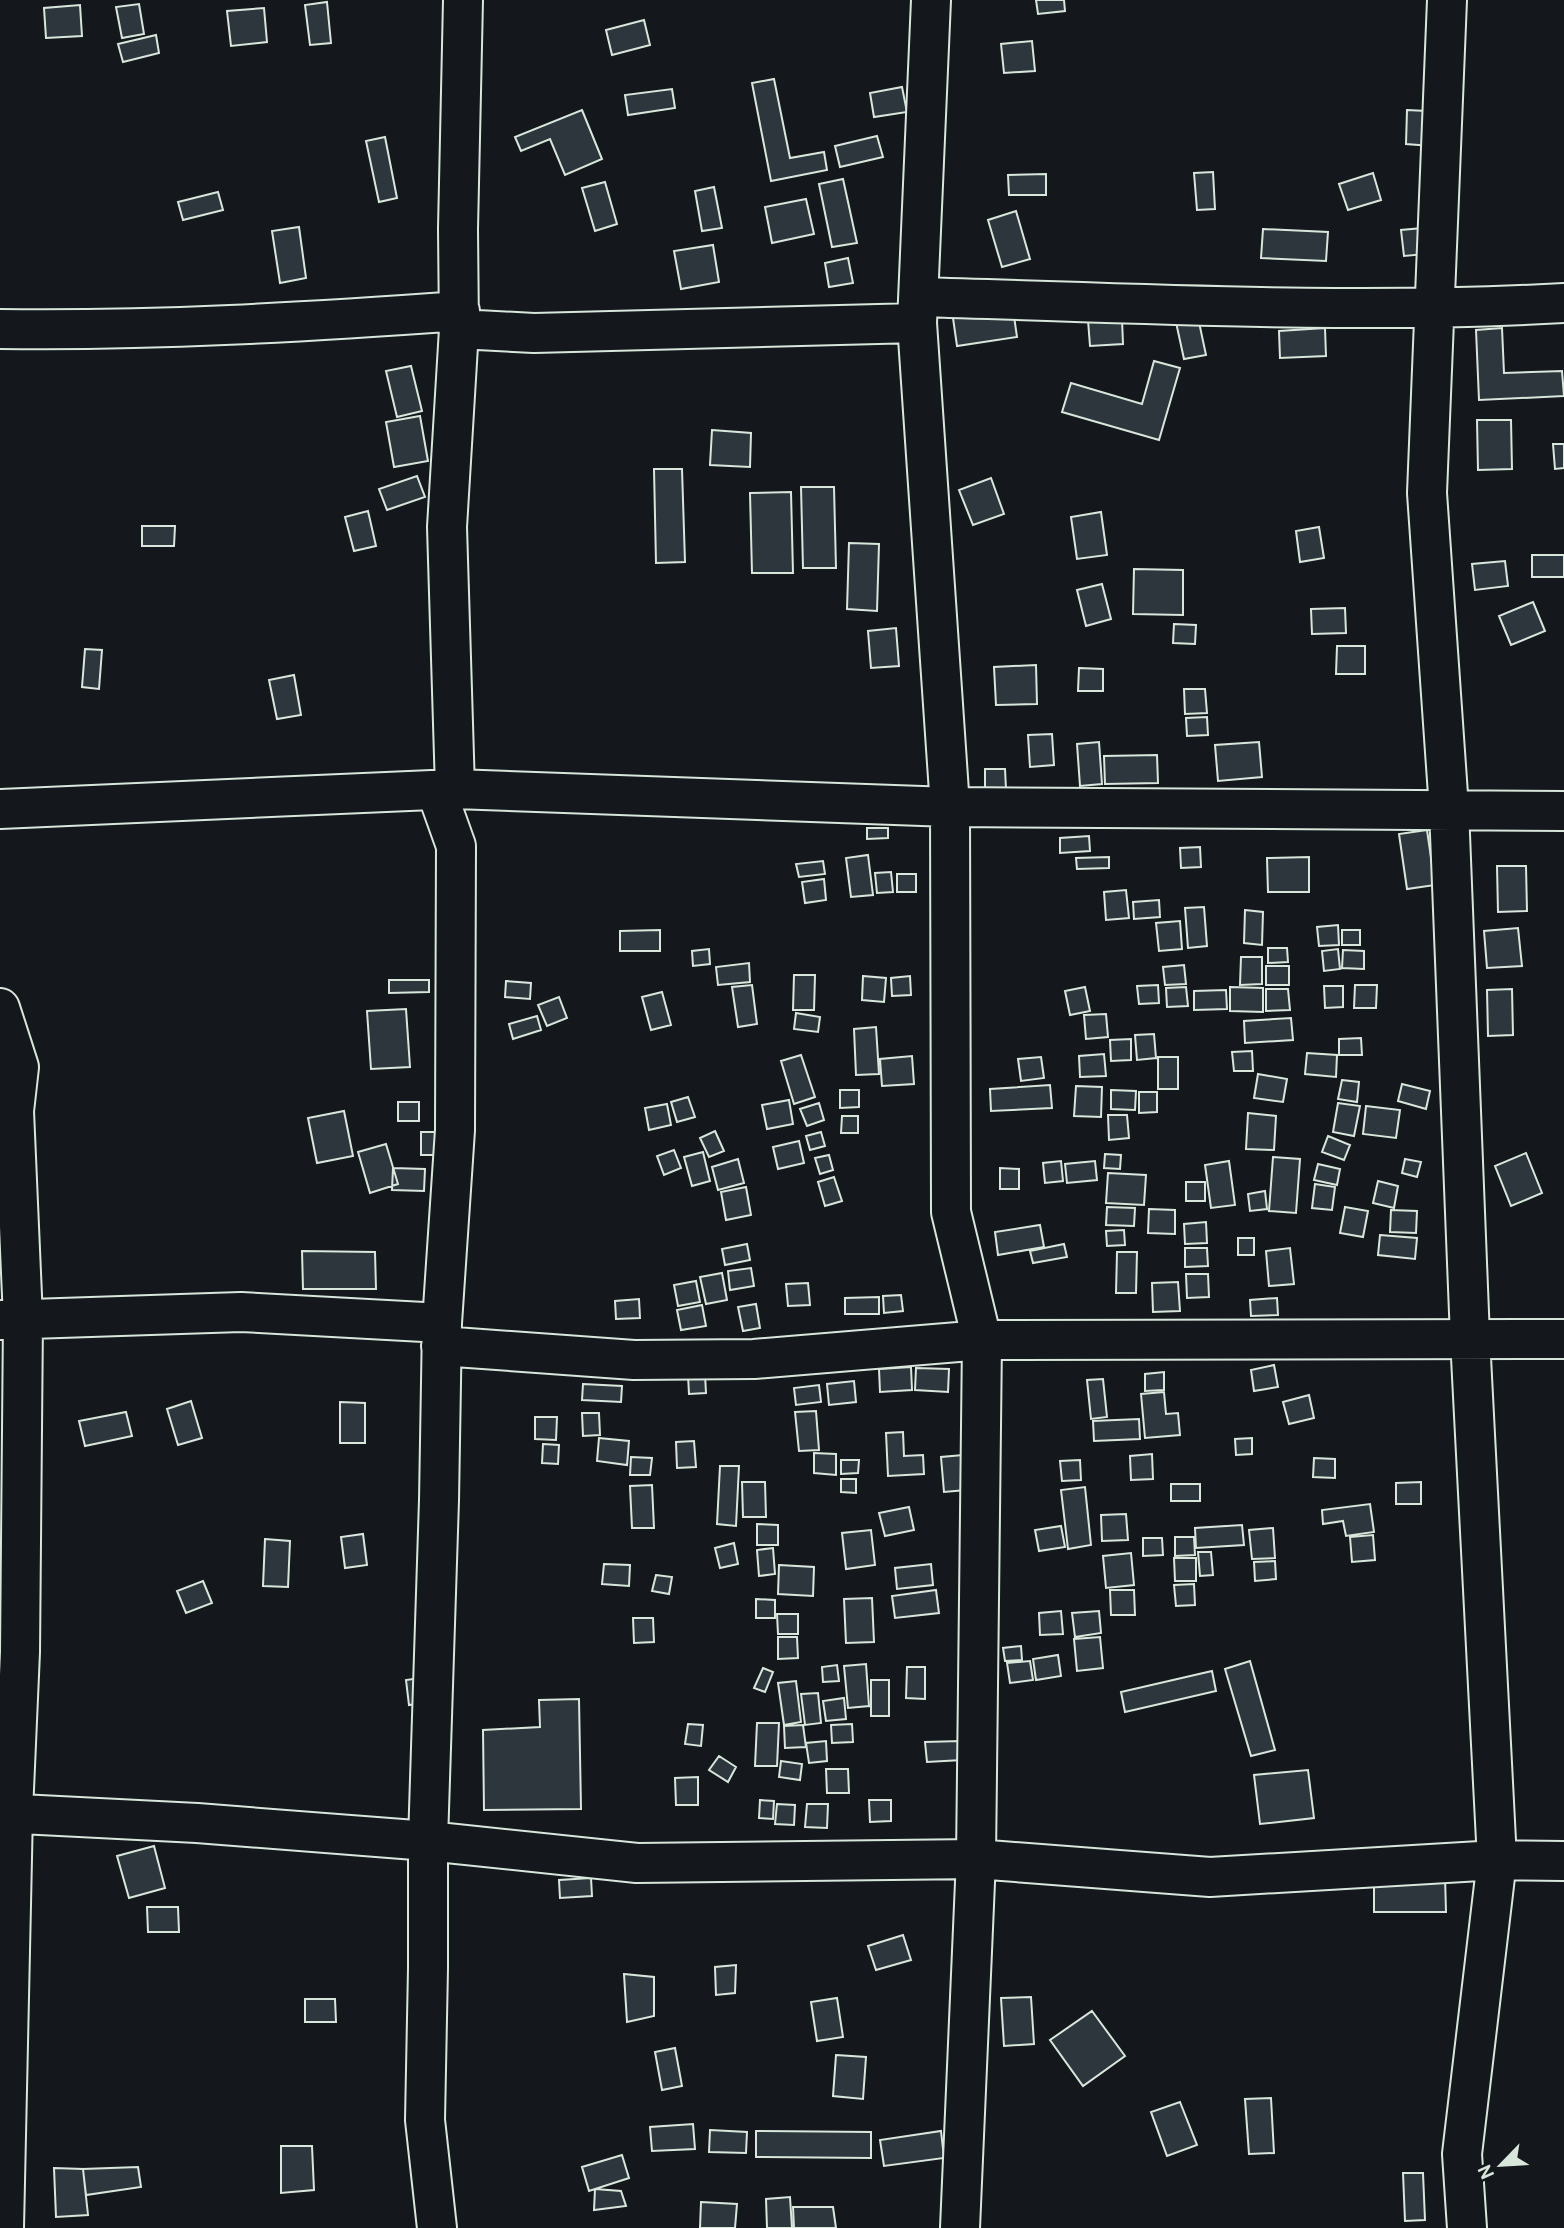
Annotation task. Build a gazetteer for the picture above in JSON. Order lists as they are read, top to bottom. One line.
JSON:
{"north":"bottom left"}
